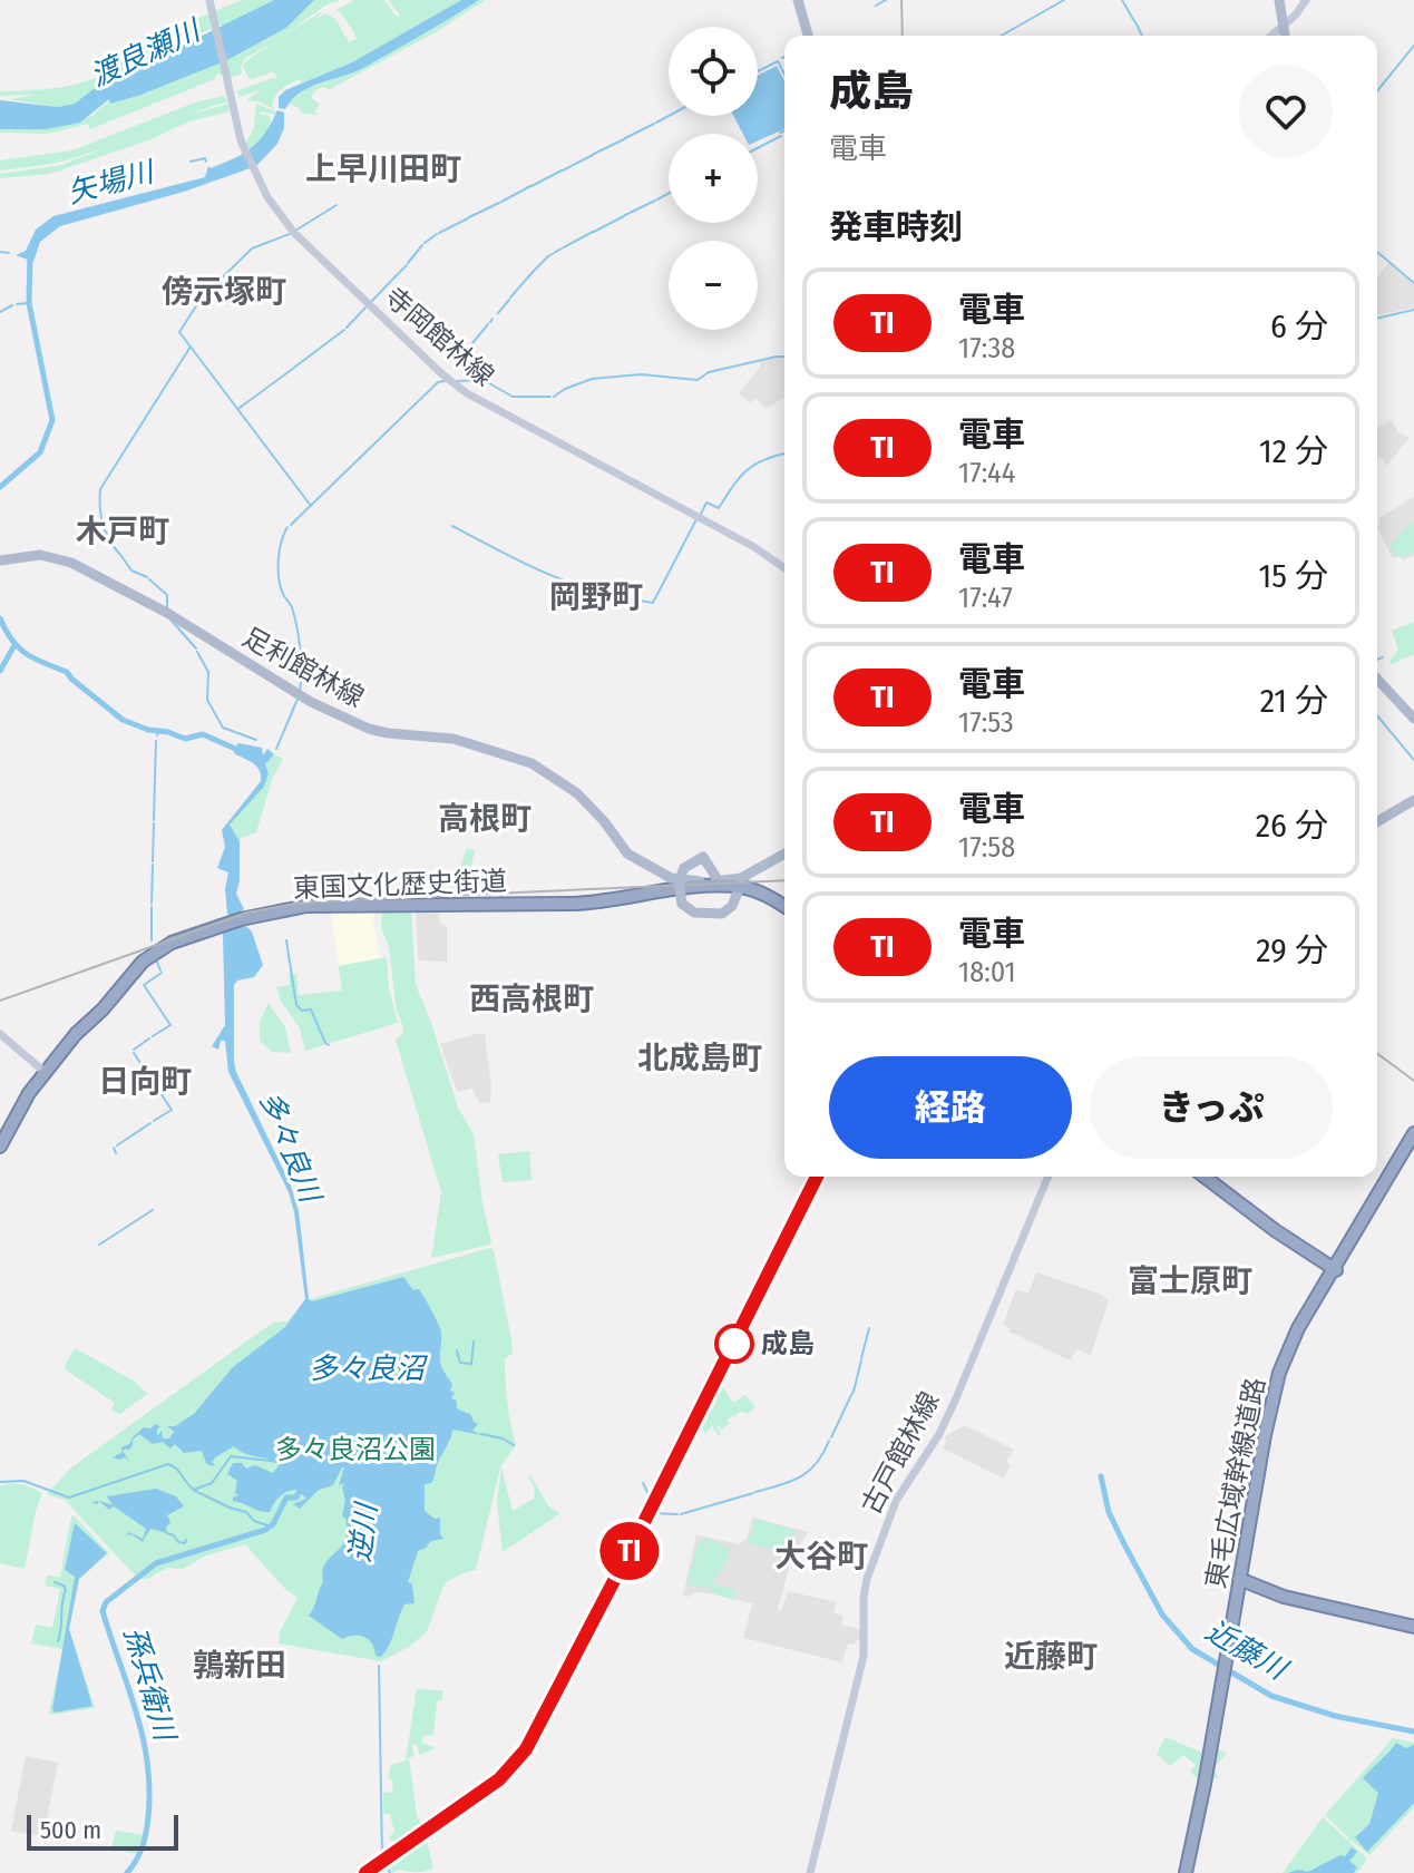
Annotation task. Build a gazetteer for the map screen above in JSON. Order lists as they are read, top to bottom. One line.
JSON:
{"streets":{"highway":["東国文化歴史街道","東毛広域幹線道路"],"main road":["寺岡館林線","足利館林線","古戸館林線"]},"districts":["上早川田町","傍示塚町","木戸町","岡野町","高根町","西高根町","北成島町","日向町","富士原町","大谷町","近藤町","鶉新田"],"water":["渡良瀬川","矢場川","多々良川","多々良沼","逆川","近藤川","孫兵衛川"],"parks":["多々良沼公園"],"places":["成島"],"scale_bar":"500 m","page":{"on_map":"TI","map_buttons":["+","−"],"heading":[["成島","電車"],"発車時刻"],"list":[{"mark":"TI","name":"電車","note":"17:38","value":"6 分"},{"mark":"TI","name":"電車","note":"17:44","value":"12 分"},{"mark":"TI","name":"電車","note":"17:47","value":"15 分"},{"mark":"TI","name":"電車","note":"17:53","value":"21 分"},{"mark":"TI","name":"電車","note":"17:58","value":"26 分"},{"mark":"TI","name":"電車","note":"18:01","value":"29 分"}],"buttons":["経路","きっぷ"],"scale":"500 m"}}
